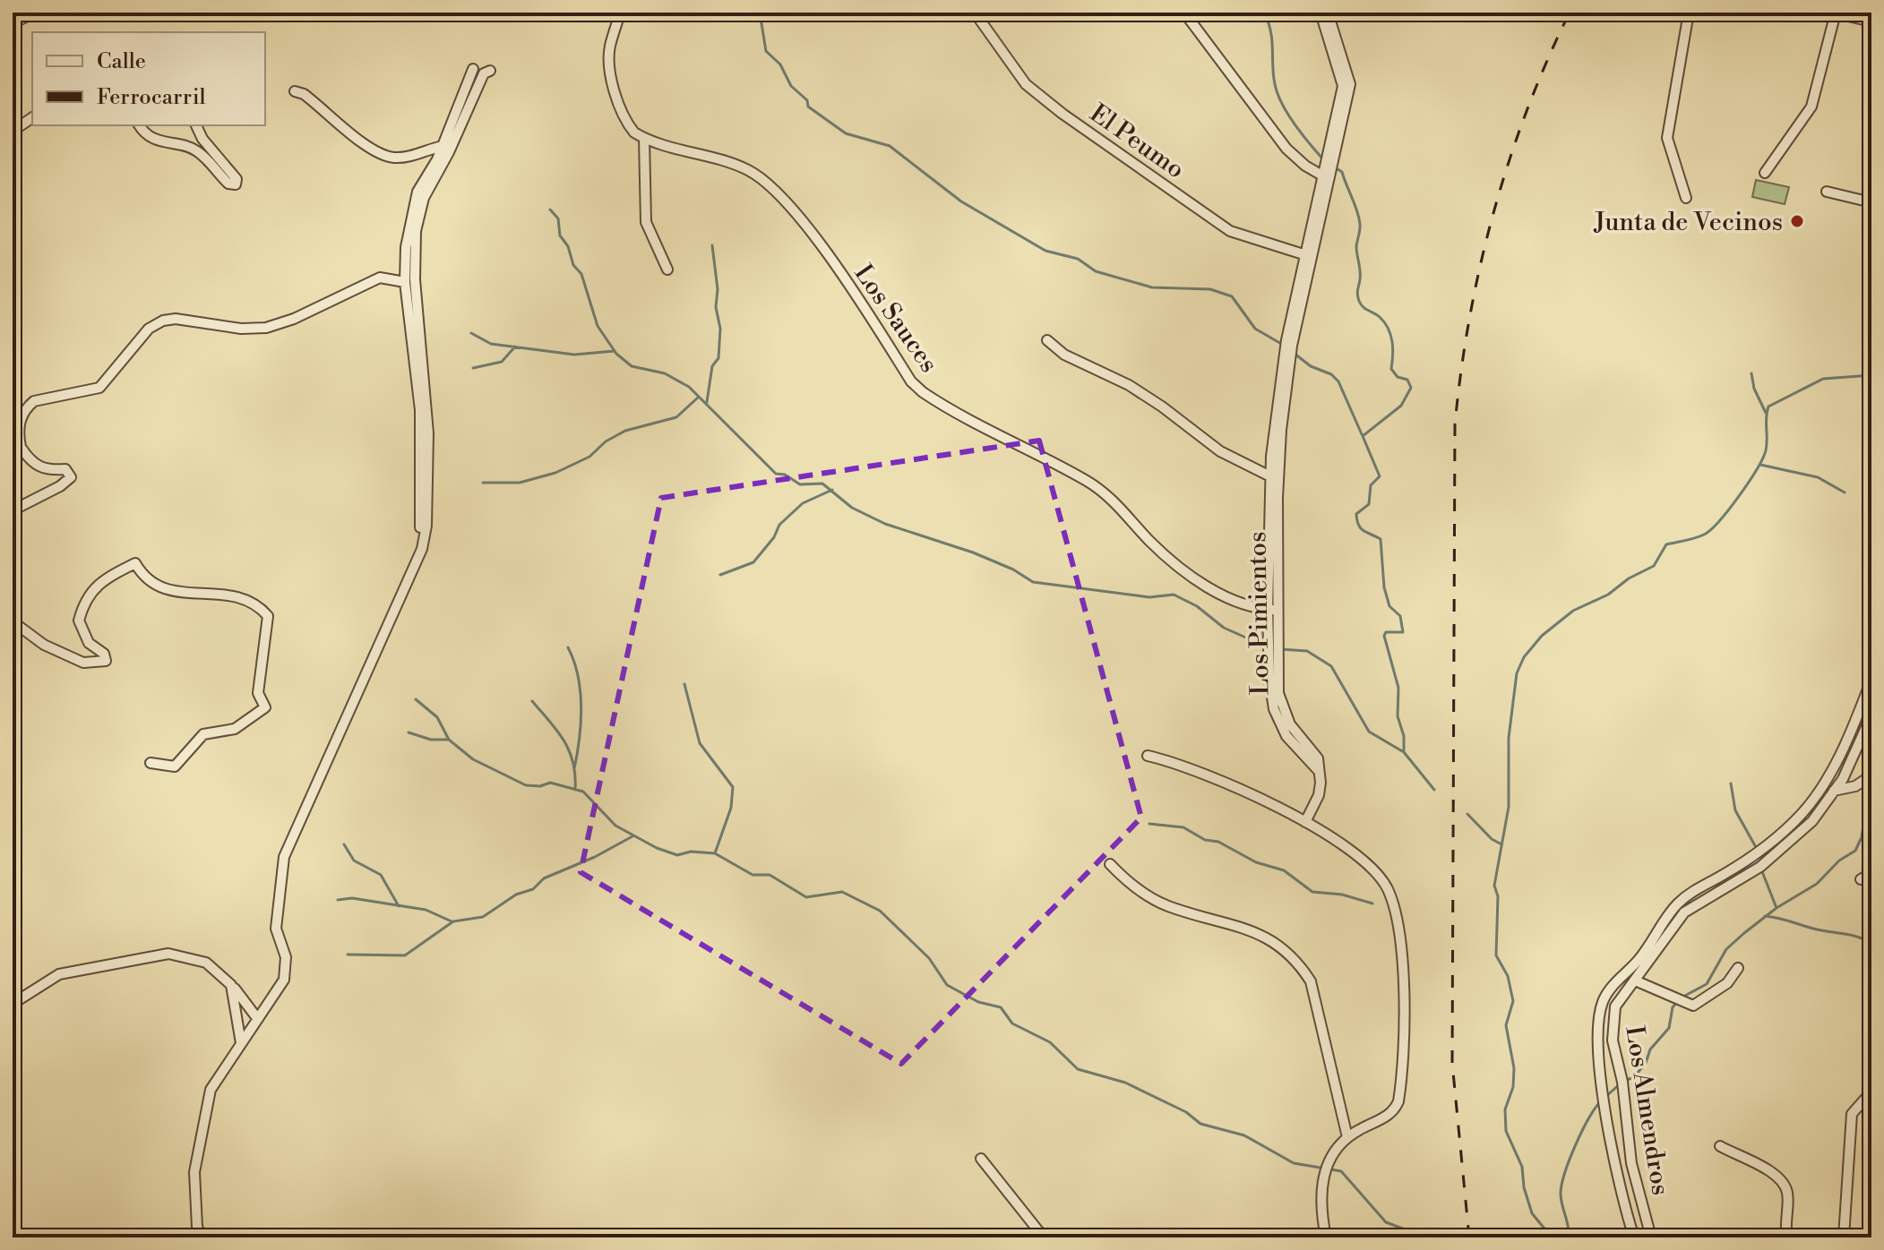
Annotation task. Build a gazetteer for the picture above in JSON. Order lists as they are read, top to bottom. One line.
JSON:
{"streets":{"street":["El Peumo","Los Sauces","Los Pimientos","Los Almendros"]},"crossings":[["El Peumo","Los Pimientos"],["Los Sauces","Los Pimientos"]],"places":["Junta de Vecinos"],"legend":["Calle","Ferrocarril"]}
